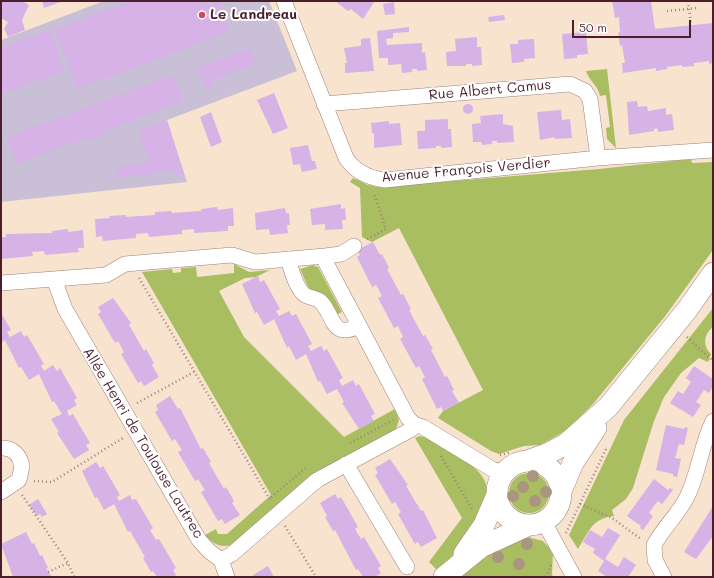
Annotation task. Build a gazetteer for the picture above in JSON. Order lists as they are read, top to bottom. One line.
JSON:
{"streets":{"street":["Rue Albert Camus","Avenue François Verdier","Allée Henri de Toulouse Lautrec"]},"crossings":[["Rue Albert Camus","Avenue François Verdier"]],"places":["Le Landreau"],"scale_bar":"50 m"}
